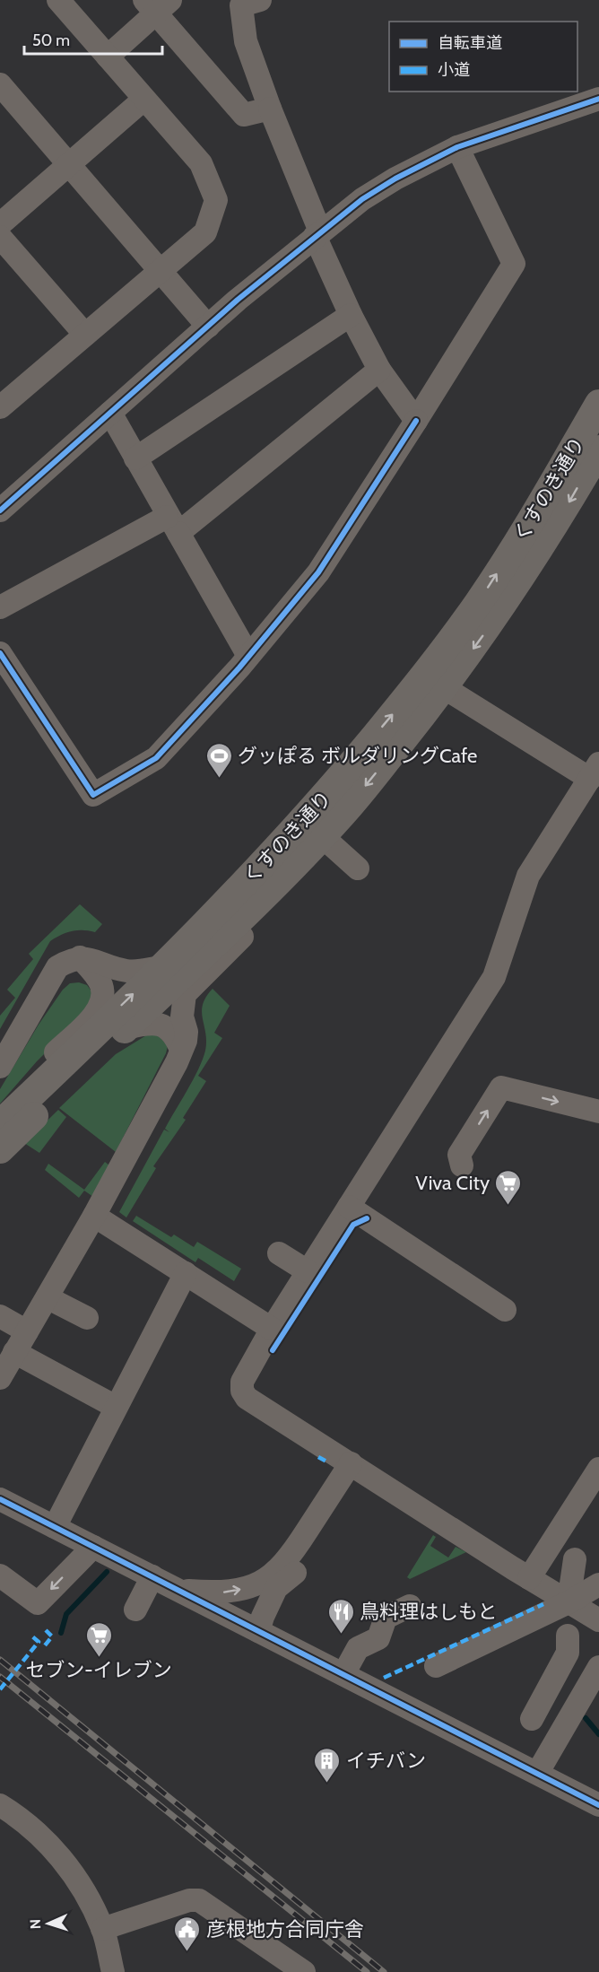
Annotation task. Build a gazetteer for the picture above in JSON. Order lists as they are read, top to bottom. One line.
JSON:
{"streets":{"main road":["くすのき通り"]},"places":{"sports":["グッぽる ボルダリングCafe"],"supermarket":["Viva City","セブン-イレブン"],"restaurant":["鳥料理はしもと"],"building":["イチバン"],"public building":["彦根地方合同庁舎"]},"legend":["自転車道","小道"],"scale_bar":"50 m","north":"left"}
